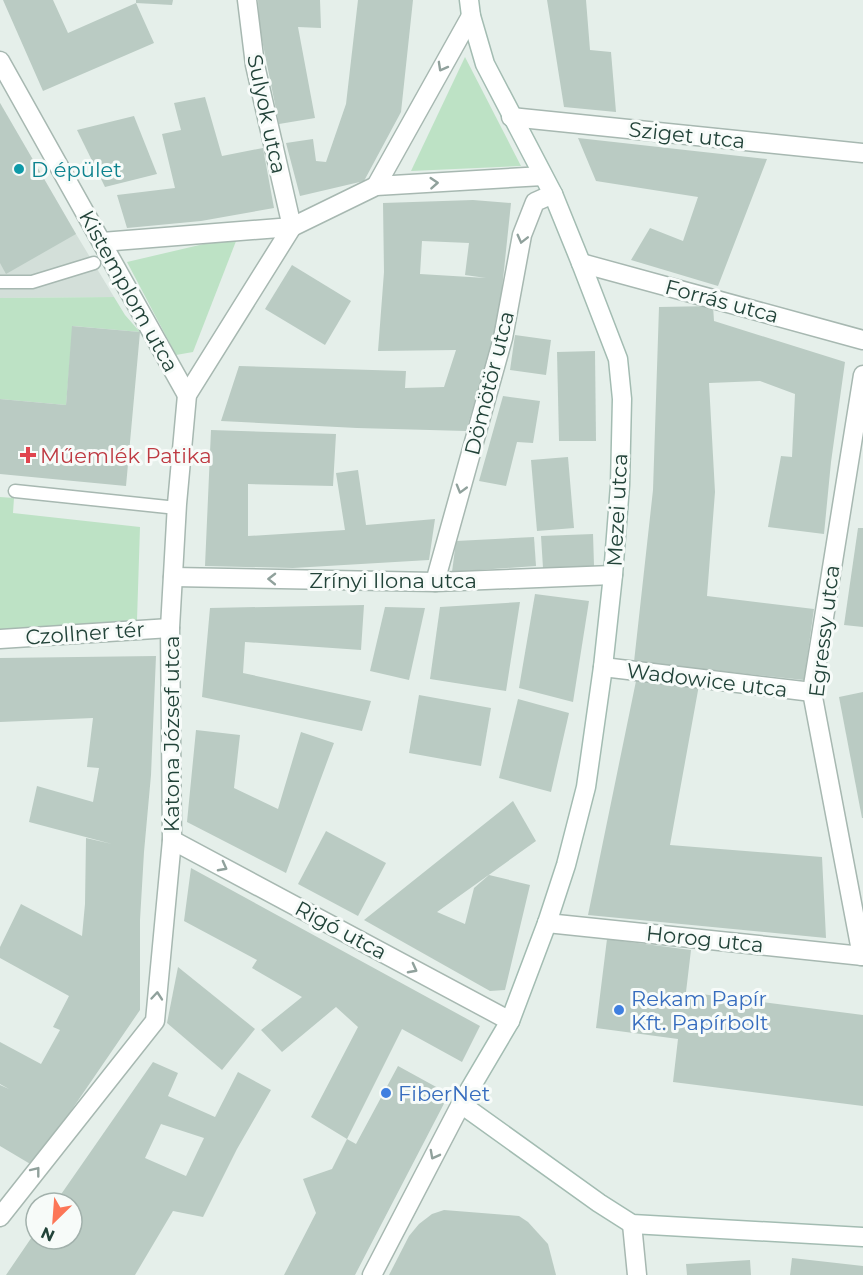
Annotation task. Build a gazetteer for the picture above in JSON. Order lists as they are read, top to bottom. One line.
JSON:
{"streets":{"street":["Sulyok utca","Sziget utca","Kistemplom utca","Forrás utca","Dömötör utca","Mezei utca","Zrínyi Ilona utca","Egressy utca","Czollner tér","Wadowice utca","Katona József utca","Rigó utca","Horog utca"]},"crossings":[["Sulyok utca","Katona József utca"],["Sziget utca","Mezei utca"],["Kistemplom utca","Katona József utca"],["Forrás utca","Mezei utca"],["Dömötör utca","Mezei utca"],["Dömötör utca","Zrínyi Ilona utca"],["Mezei utca","Zrínyi Ilona utca"],["Mezei utca","Wadowice utca"],["Mezei utca","Rigó utca"],["Mezei utca","Horog utca"],["Zrínyi Ilona utca","Katona József utca"],["Egressy utca","Wadowice utca"],["Egressy utca","Horog utca"],["Czollner tér","Katona József utca"],["Katona József utca","Rigó utca"]],"one_way":["Dömötör utca","Zrínyi Ilona utca","Katona József utca","Rigó utca"],"places":{"other":["D épület","Rekam Papír Kft. Papírbolt","FiberNet"],"health":["Műemlék Patika"]},"north":"bottom left"}
